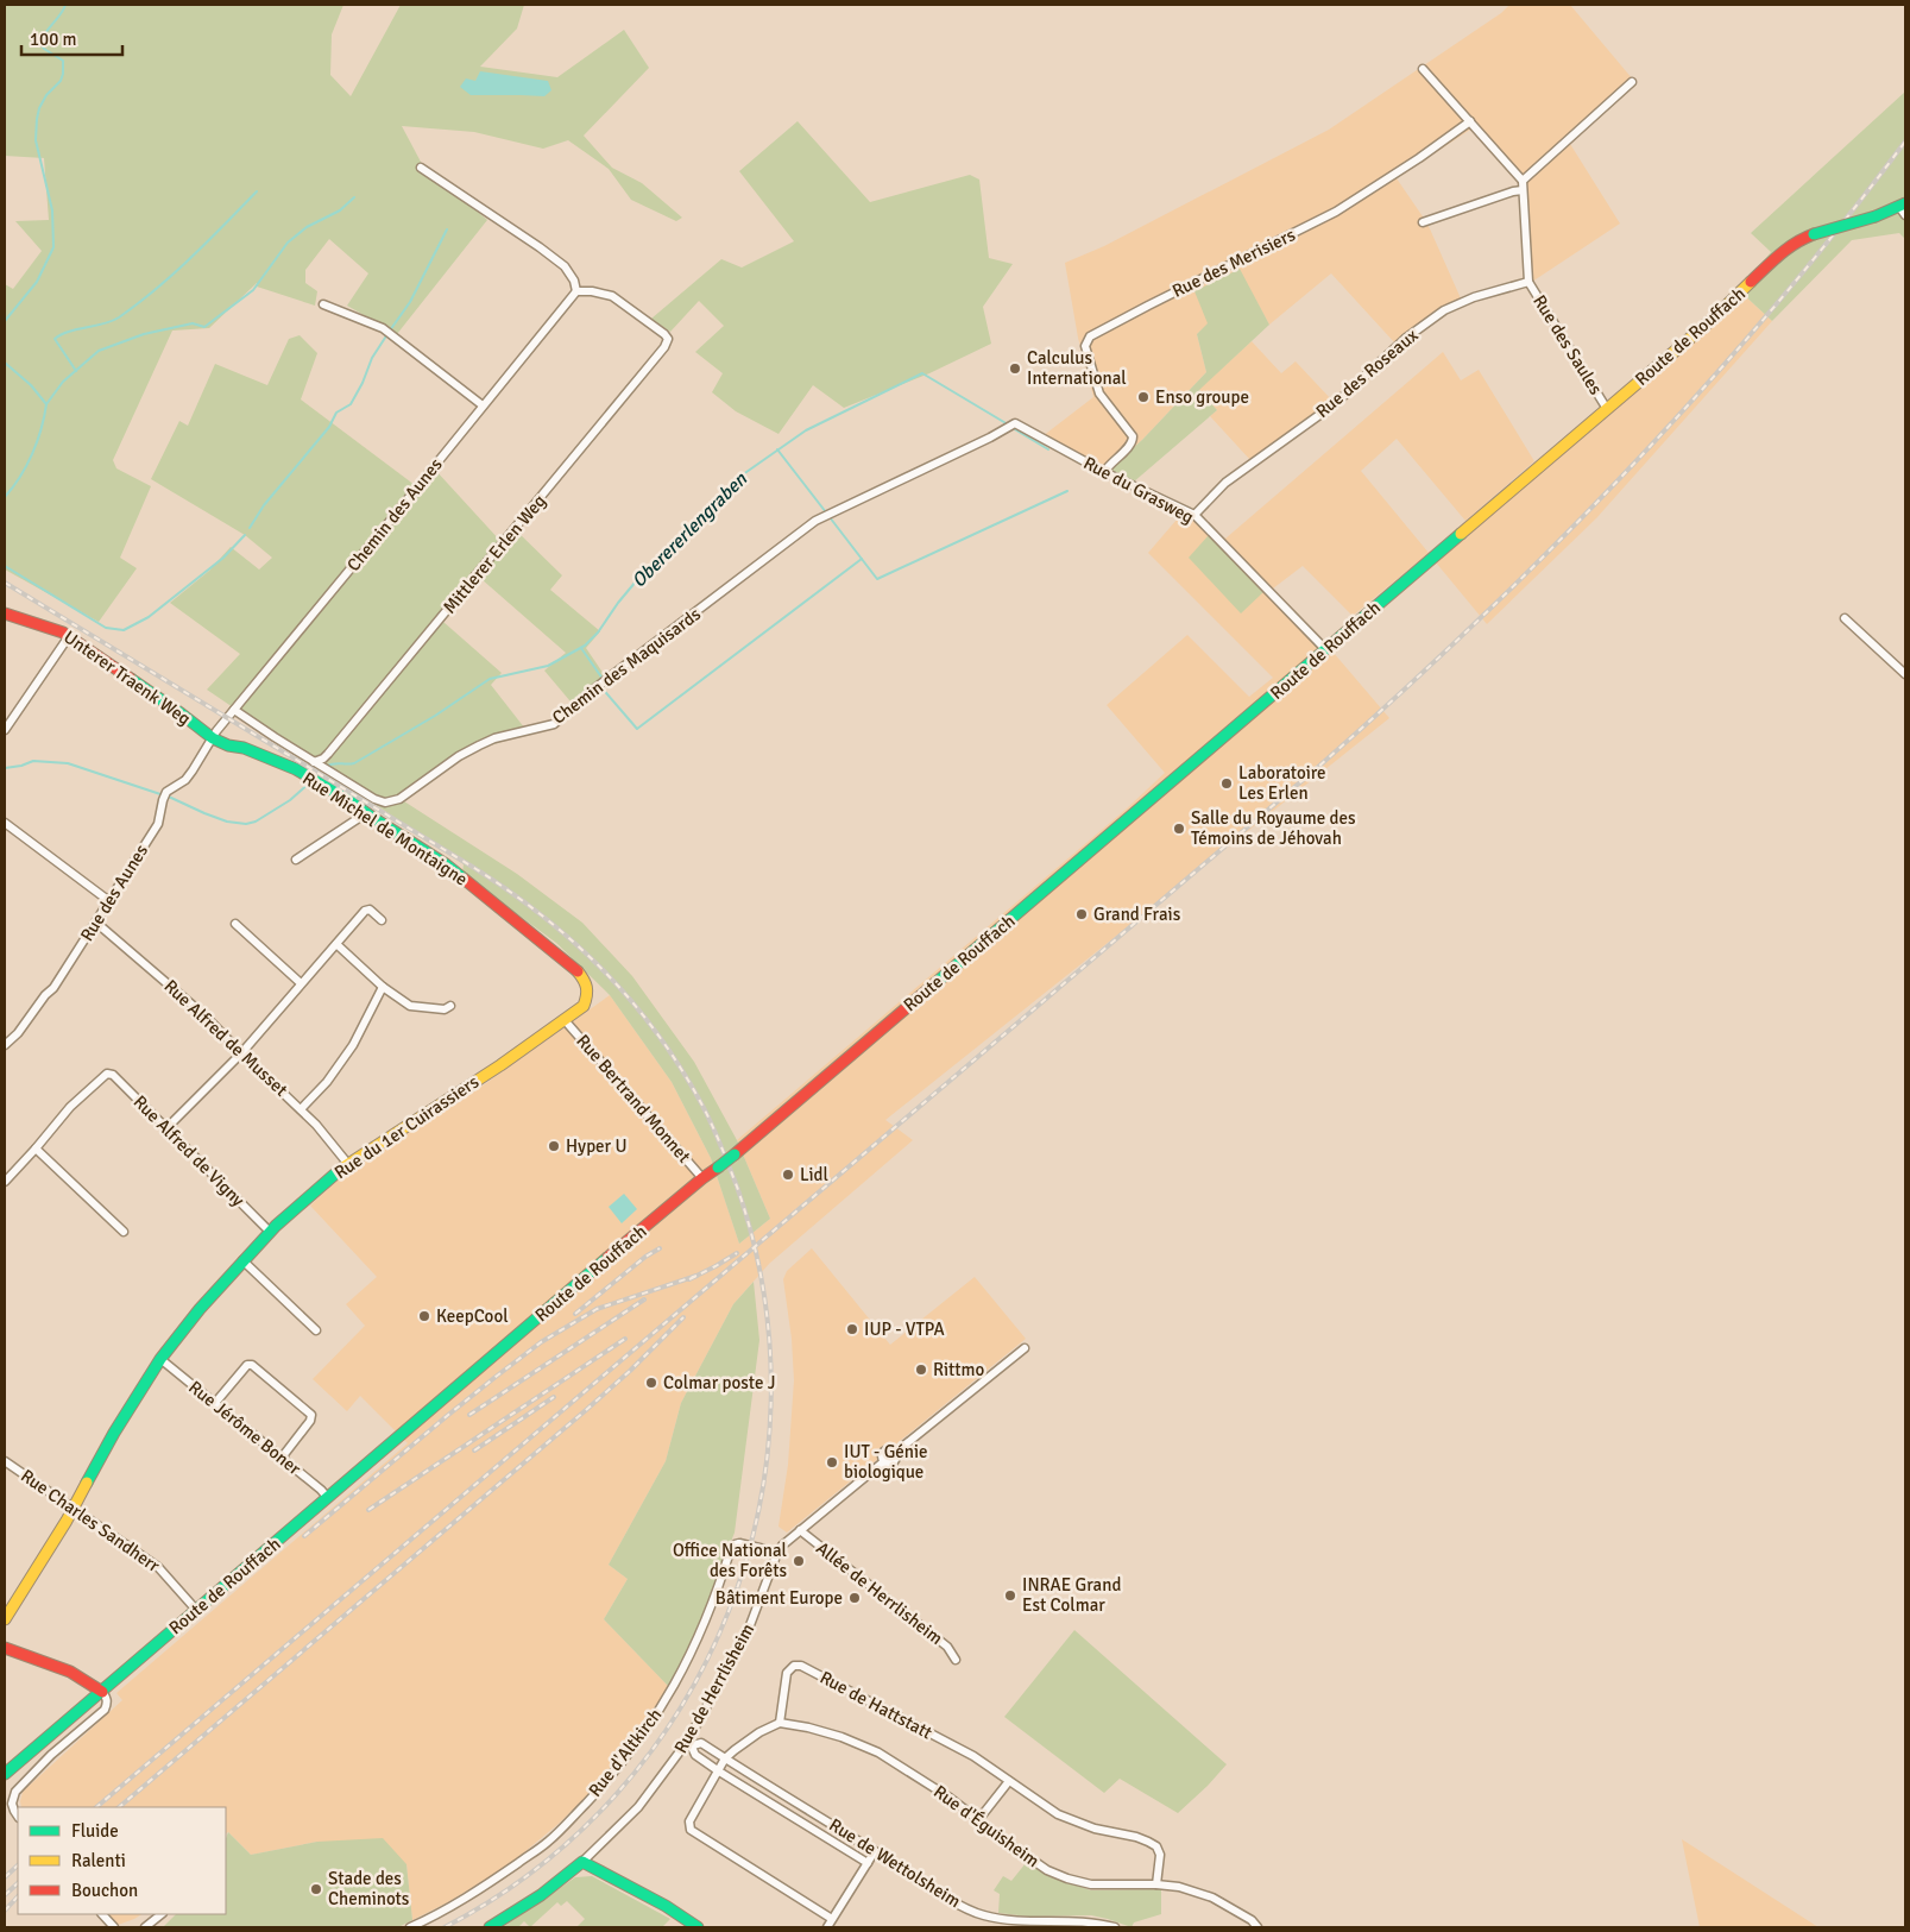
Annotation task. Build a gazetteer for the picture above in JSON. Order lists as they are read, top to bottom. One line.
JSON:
{"streets":{"main road":["Route de Rouffach","Unterer Traenk Weg","Rue Michel de Montaigne","Rue du 1er Cuirassiers"],"street":["Rue des Merisiers","Rue des Saules","Rue des Roseaux","Rue du Grasweg","Chemin des Aunes","Mittlerer Erlen Weg","Chemin des Maquisards","Rue des Aunes","Rue Alfred de Musset","Rue Bertrand Monnet","Rue Alfred de Vigny","Rue Jérôme Boner","Rue Charles Sandherr","Allée de Herrlisheim","Rue de Herrlisheim","Rue de Hattstatt","Rue d'Altkirch","Rue d'Éguisheim","Rue de Wettolsheim"]},"crossings":[["Rue des Merisiers","Rue du Grasweg"],["Route de Rouffach","Rue des Saules"],["Route de Rouffach","Rue du Grasweg"],["Route de Rouffach","Rue Bertrand Monnet"],["Route de Rouffach","Rue Jérôme Boner"],["Route de Rouffach","Rue Charles Sandherr"],["Rue des Saules","Rue des Roseaux"],["Rue des Roseaux","Rue du Grasweg"],["Rue du Grasweg","Chemin des Maquisards"],["Chemin des Aunes","Mittlerer Erlen Weg"],["Chemin des Aunes","Chemin des Maquisards"],["Chemin des Aunes","Unterer Traenk Weg"],["Chemin des Aunes","Rue Michel de Montaigne"],["Chemin des Aunes","Rue des Aunes"],["Mittlerer Erlen Weg","Chemin des Maquisards"],["Unterer Traenk Weg","Rue Michel de Montaigne"],["Unterer Traenk Weg","Rue des Aunes"],["Rue Michel de Montaigne","Rue des Aunes"],["Rue Michel de Montaigne","Rue Bertrand Monnet"],["Rue Michel de Montaigne","Rue du 1er Cuirassiers"],["Rue des Aunes","Rue Alfred de Musset"],["Rue Alfred de Musset","Rue du 1er Cuirassiers"],["Rue Bertrand Monnet","Rue du 1er Cuirassiers"],["Rue du 1er Cuirassiers","Rue Alfred de Vigny"],["Rue du 1er Cuirassiers","Rue Jérôme Boner"],["Rue du 1er Cuirassiers","Rue Charles Sandherr"],["Allée de Herrlisheim","Rue de Herrlisheim"],["Rue de Herrlisheim","Rue d'Altkirch"],["Rue de Herrlisheim","Rue de Wettolsheim"],["Rue de Hattstatt","Rue d'Éguisheim"]],"water":["Oberererlengraben"],"places":["Calculus International","Enso groupe","Laboratoire Les Erlen","Salle du Royaume des Témoins de Jéhovah","Grand Frais","Hyper U","Lidl","KeepCool","IUP - VTPA","Rittmo","Colmar poste J","IUT - Génie biologique","Office National des Forêts","INRAE Grand Est Colmar","Bâtiment Europe","Stade des Cheminots"],"legend":["Fluide","Ralenti","Bouchon"],"scale_bar":"100 m"}
